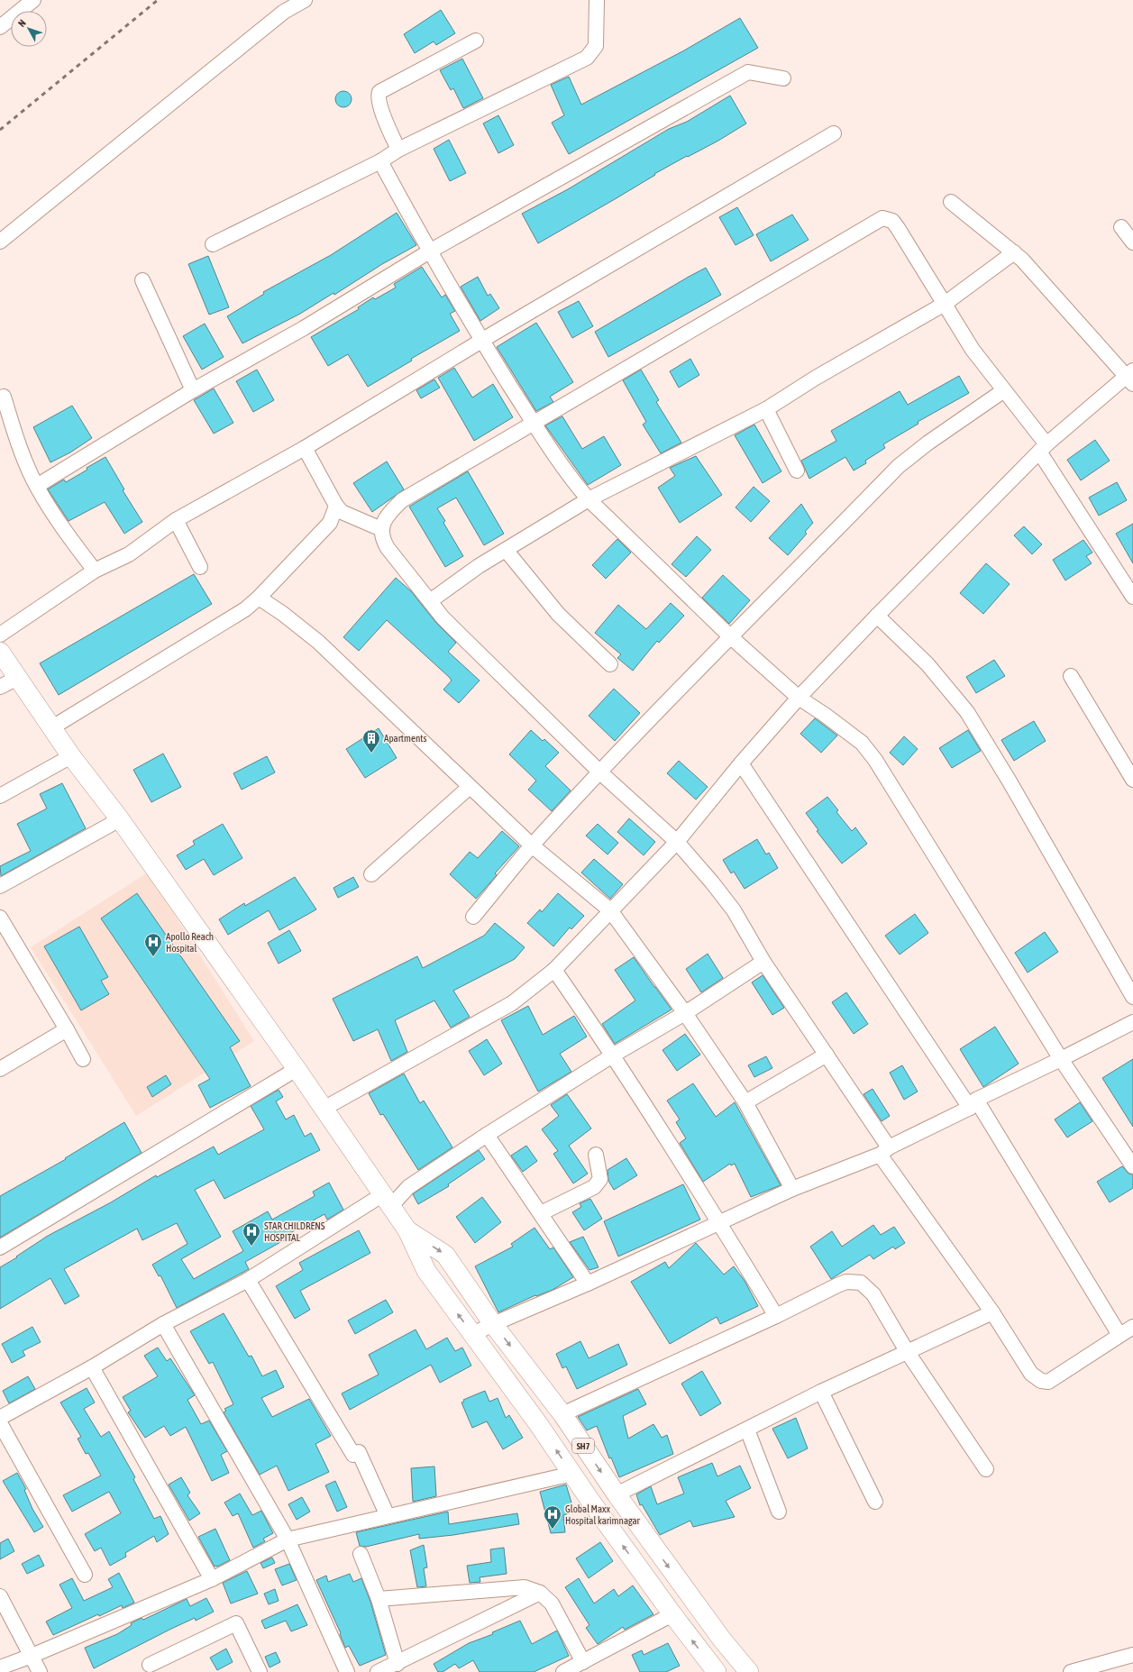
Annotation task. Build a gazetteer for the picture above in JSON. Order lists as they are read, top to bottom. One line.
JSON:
{"streets":{"main road":["SH7"]},"places":{"building":["Apartments"],"hospital":["Apollo Reach Hospital","STAR CHILDRENS HOSPITAL","Global Maxx Hospital karimnagar"]},"north":"top left"}
